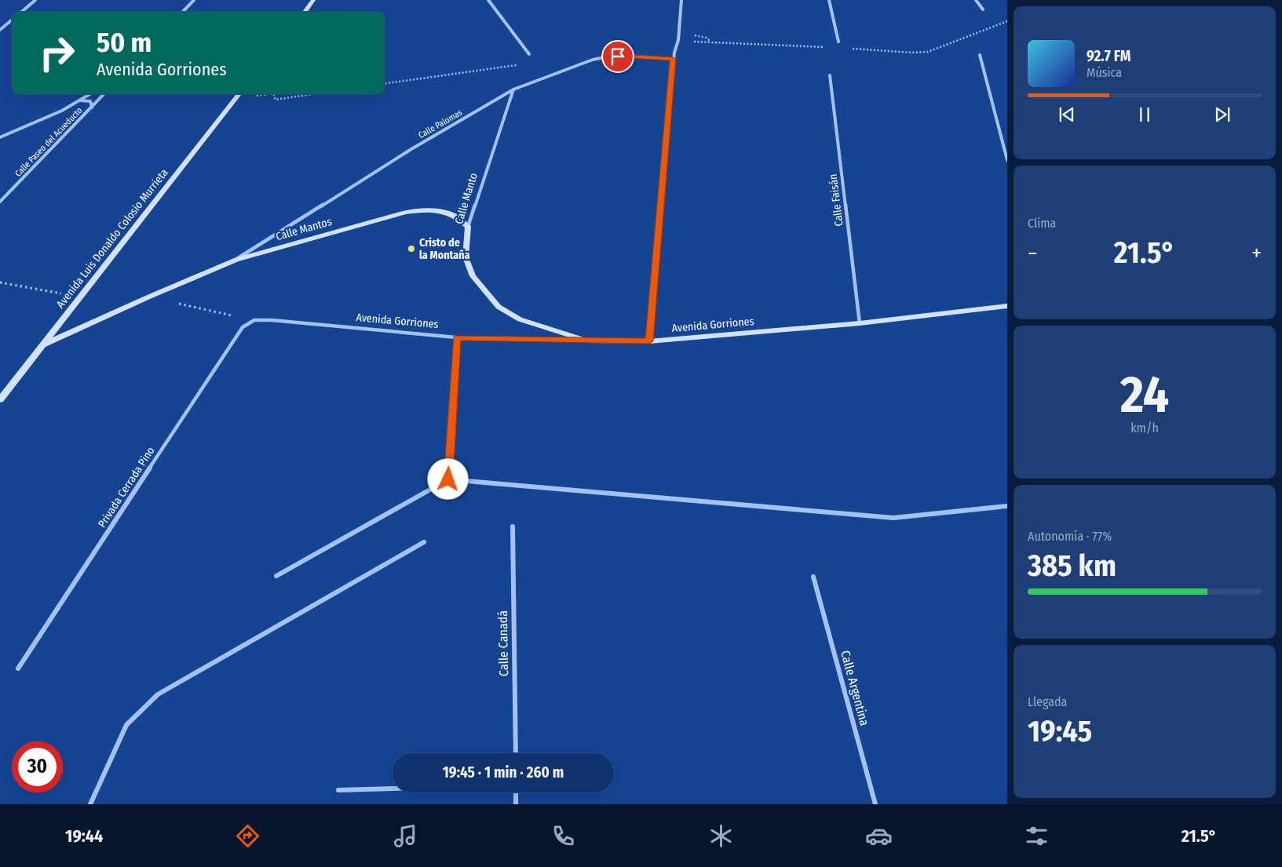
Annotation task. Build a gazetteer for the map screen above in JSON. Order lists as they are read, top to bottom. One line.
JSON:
{"streets":{"street":["Calle Palomas","Calle Paseo del Acueducto","Calle Manto","Calle Faisán","Calle Mantos","Avenida Luis Donaldo Colosio Murrieta","Avenida Gorriones","Privada Cerrada Pino","Calle Canadá","Calle Argentina"]},"crossings":[["Calle Palomas","Calle Manto"],["Calle Palomas","Calle Mantos"],["Calle Manto","Calle Mantos"],["Calle Manto","Avenida Gorriones"],["Calle Faisán","Avenida Gorriones"],["Calle Mantos","Avenida Luis Donaldo Colosio Murrieta"],["Avenida Gorriones","Privada Cerrada Pino"]],"places":["Cristo de la Montaña"],"page":{"turn":["50 m","Avenida Gorriones"],"song":["92.7 FM","Música"],"tile":["Clima",["24","km/h"],["Autonomía · 77%","385 km"],["Llegada","19:45"]],"heat":["−","21.5°","+"],"limit":"30","trip":"19:45 · 1 min · 260 m","tabs":["19:44","21.5°"]}}
